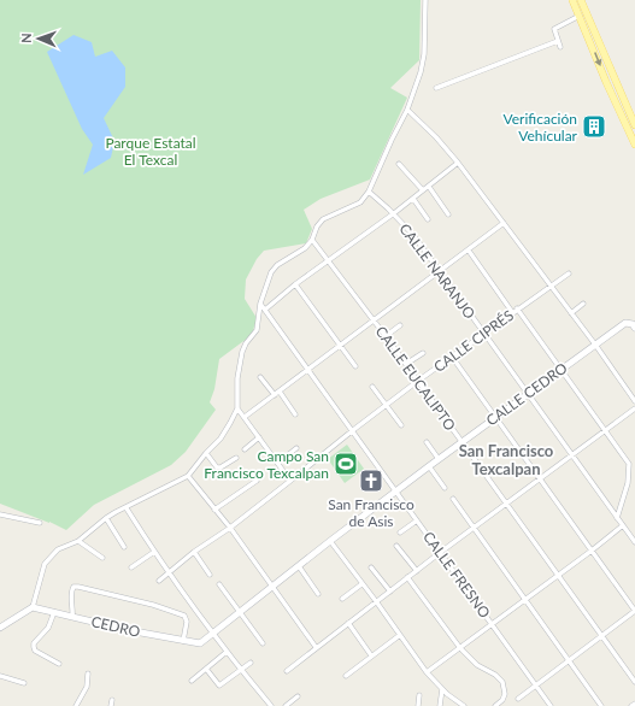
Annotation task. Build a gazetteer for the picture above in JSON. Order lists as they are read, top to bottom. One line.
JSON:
{"streets":{"street":["CALLE NARANJO","CALLE CIPRÉS","CALLE EUCALIPTO","CALLE CEDRO","CALLE FRESNO","CEDRO"]},"crossings":[["CALLE NARANJO","CALLE CIPRÉS"],["CALLE NARANJO","CALLE CEDRO"],["CALLE CIPRÉS","CALLE EUCALIPTO"],["CALLE CIPRÉS","CALLE FRESNO"],["CALLE EUCALIPTO","CALLE CEDRO"],["CALLE CEDRO","CALLE FRESNO"],["CALLE CEDRO","CEDRO"]],"districts":["San Francisco Texcalpan"],"parks":["Parque Estatal El Texcal"],"places":{"building":["Verificación Vehícular"],"sports":["Campo San Francisco Texcalpan"],"church":["San Francisco de Asis"]},"north":"left"}
